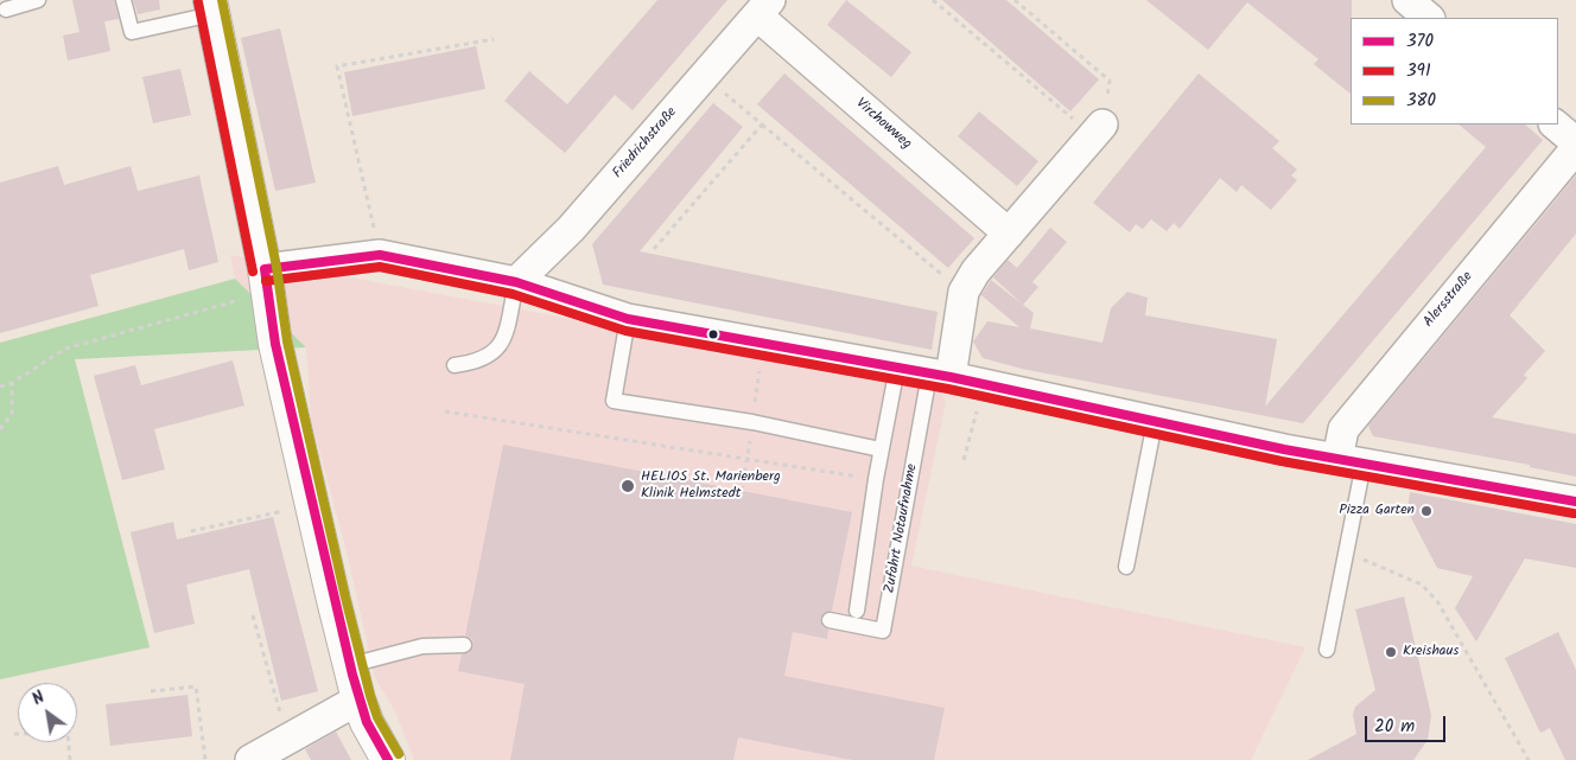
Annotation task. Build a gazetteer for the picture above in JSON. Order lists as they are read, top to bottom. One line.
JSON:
{"streets":{"street":["Virchowweg","Friedrichstraße","Alersstraße"],"lane":["Zufahrt Notaufnahme"]},"crossings":[["Virchowweg","Friedrichstraße"]],"places":["HELIOS St. Marienberg Klinik Helmstedt","Pizza Garten","Kreishaus"],"lines":["transit line 380","transit line 391","transit line 370"],"legend":["370","391","380"],"scale_bar":"20 m","north":"top left"}
